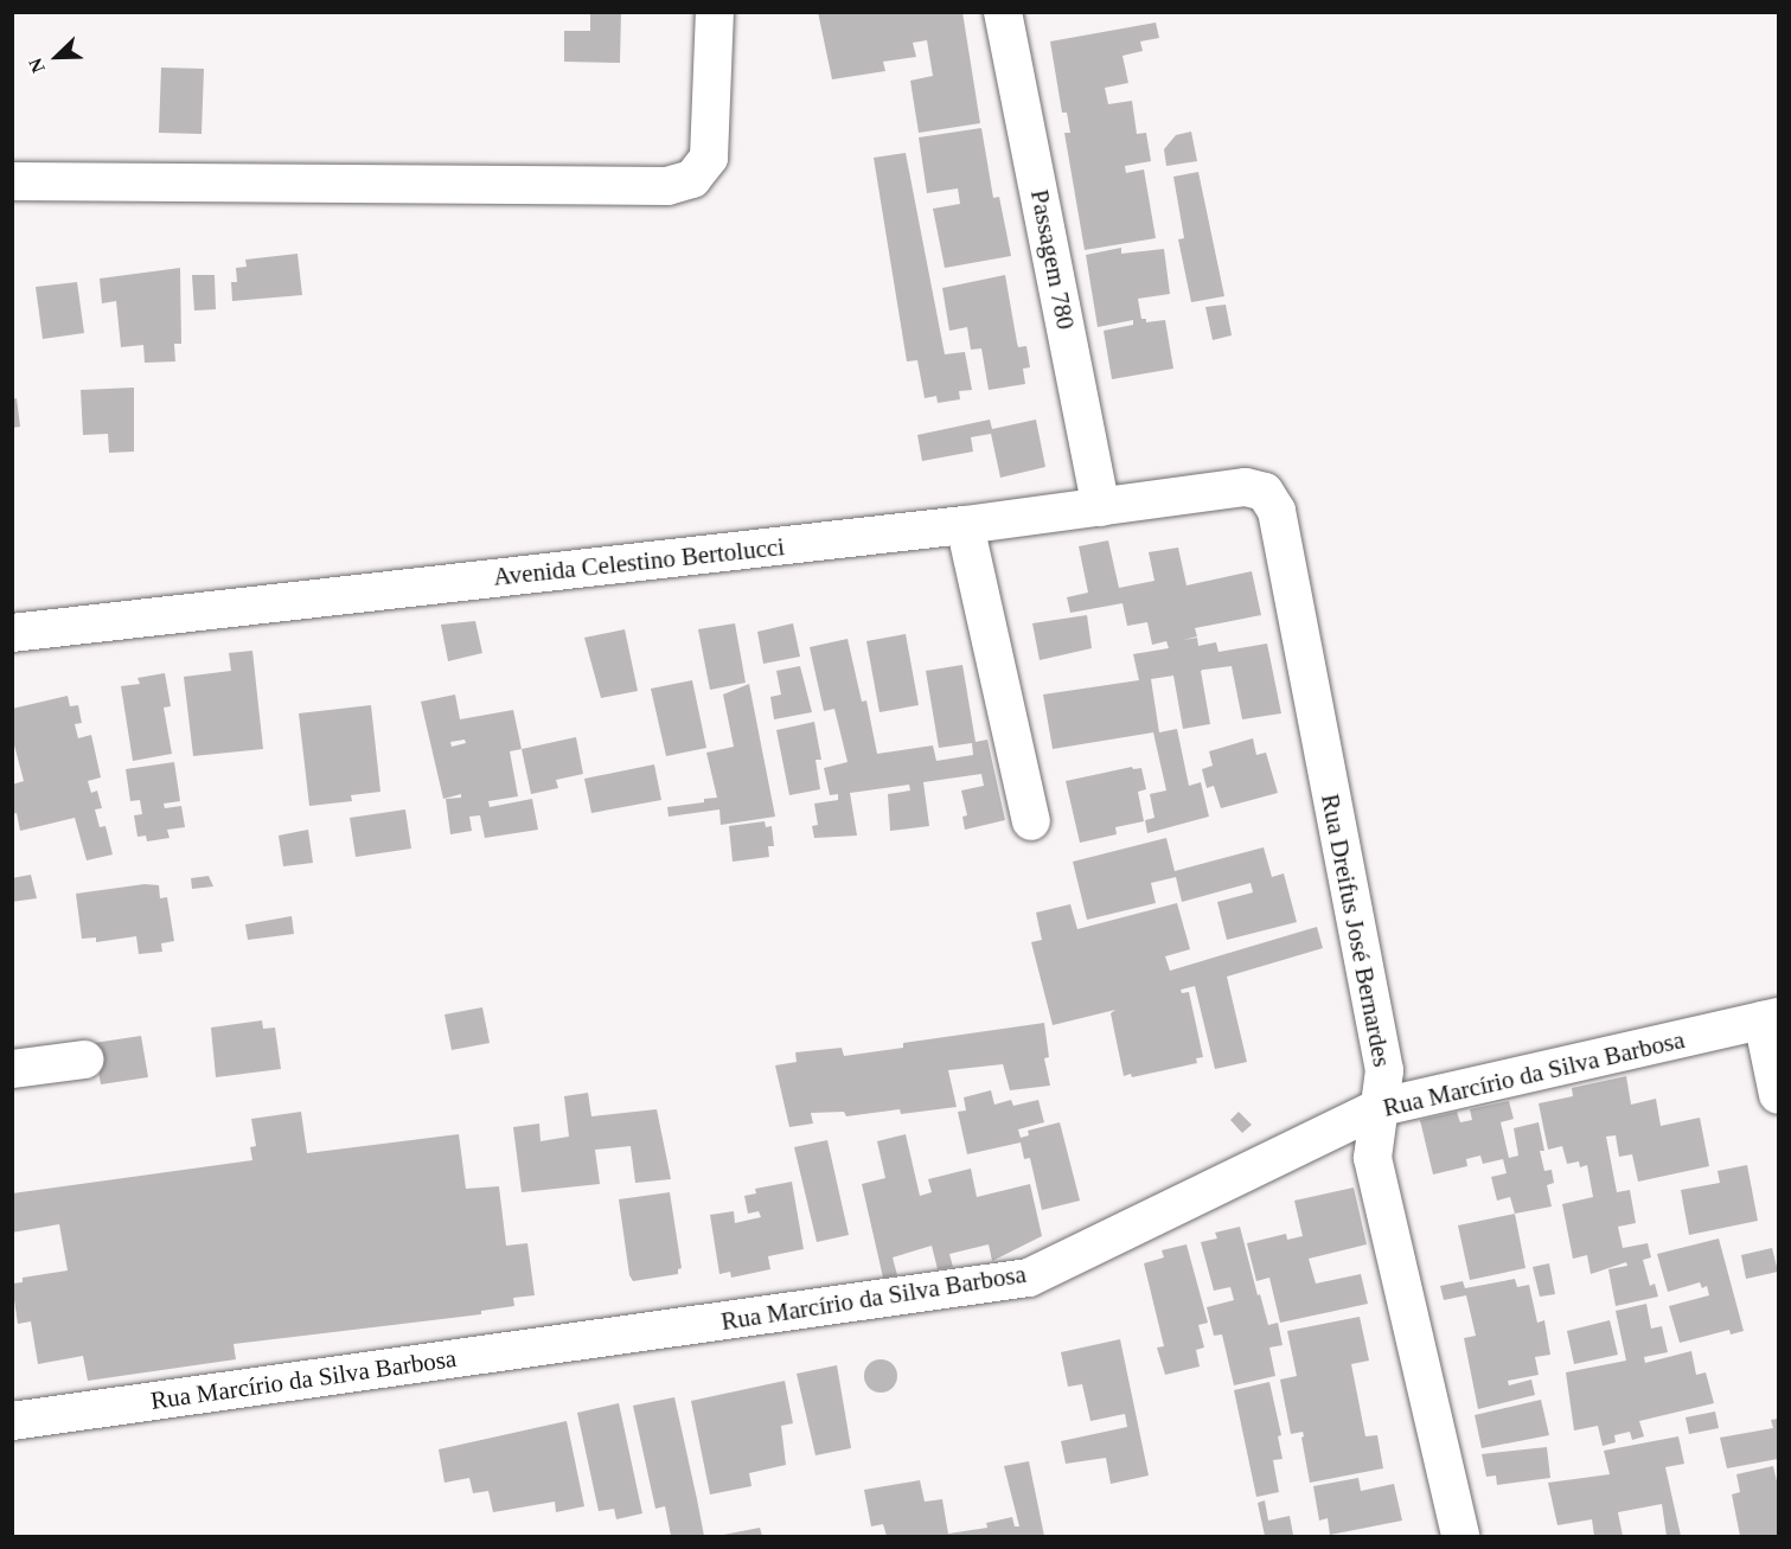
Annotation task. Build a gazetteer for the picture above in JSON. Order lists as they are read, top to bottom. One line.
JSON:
{"streets":{"street":["Passagem 780","Avenida Celestino Bertolucci","Rua Dreifus José Bernardes","Rua Marcírio da Silva Barbosa"]},"crossings":[["Passagem 780","Avenida Celestino Bertolucci"],["Avenida Celestino Bertolucci","Rua Dreifus José Bernardes"],["Rua Dreifus José Bernardes","Rua Marcírio da Silva Barbosa"]],"north":"bottom left"}
